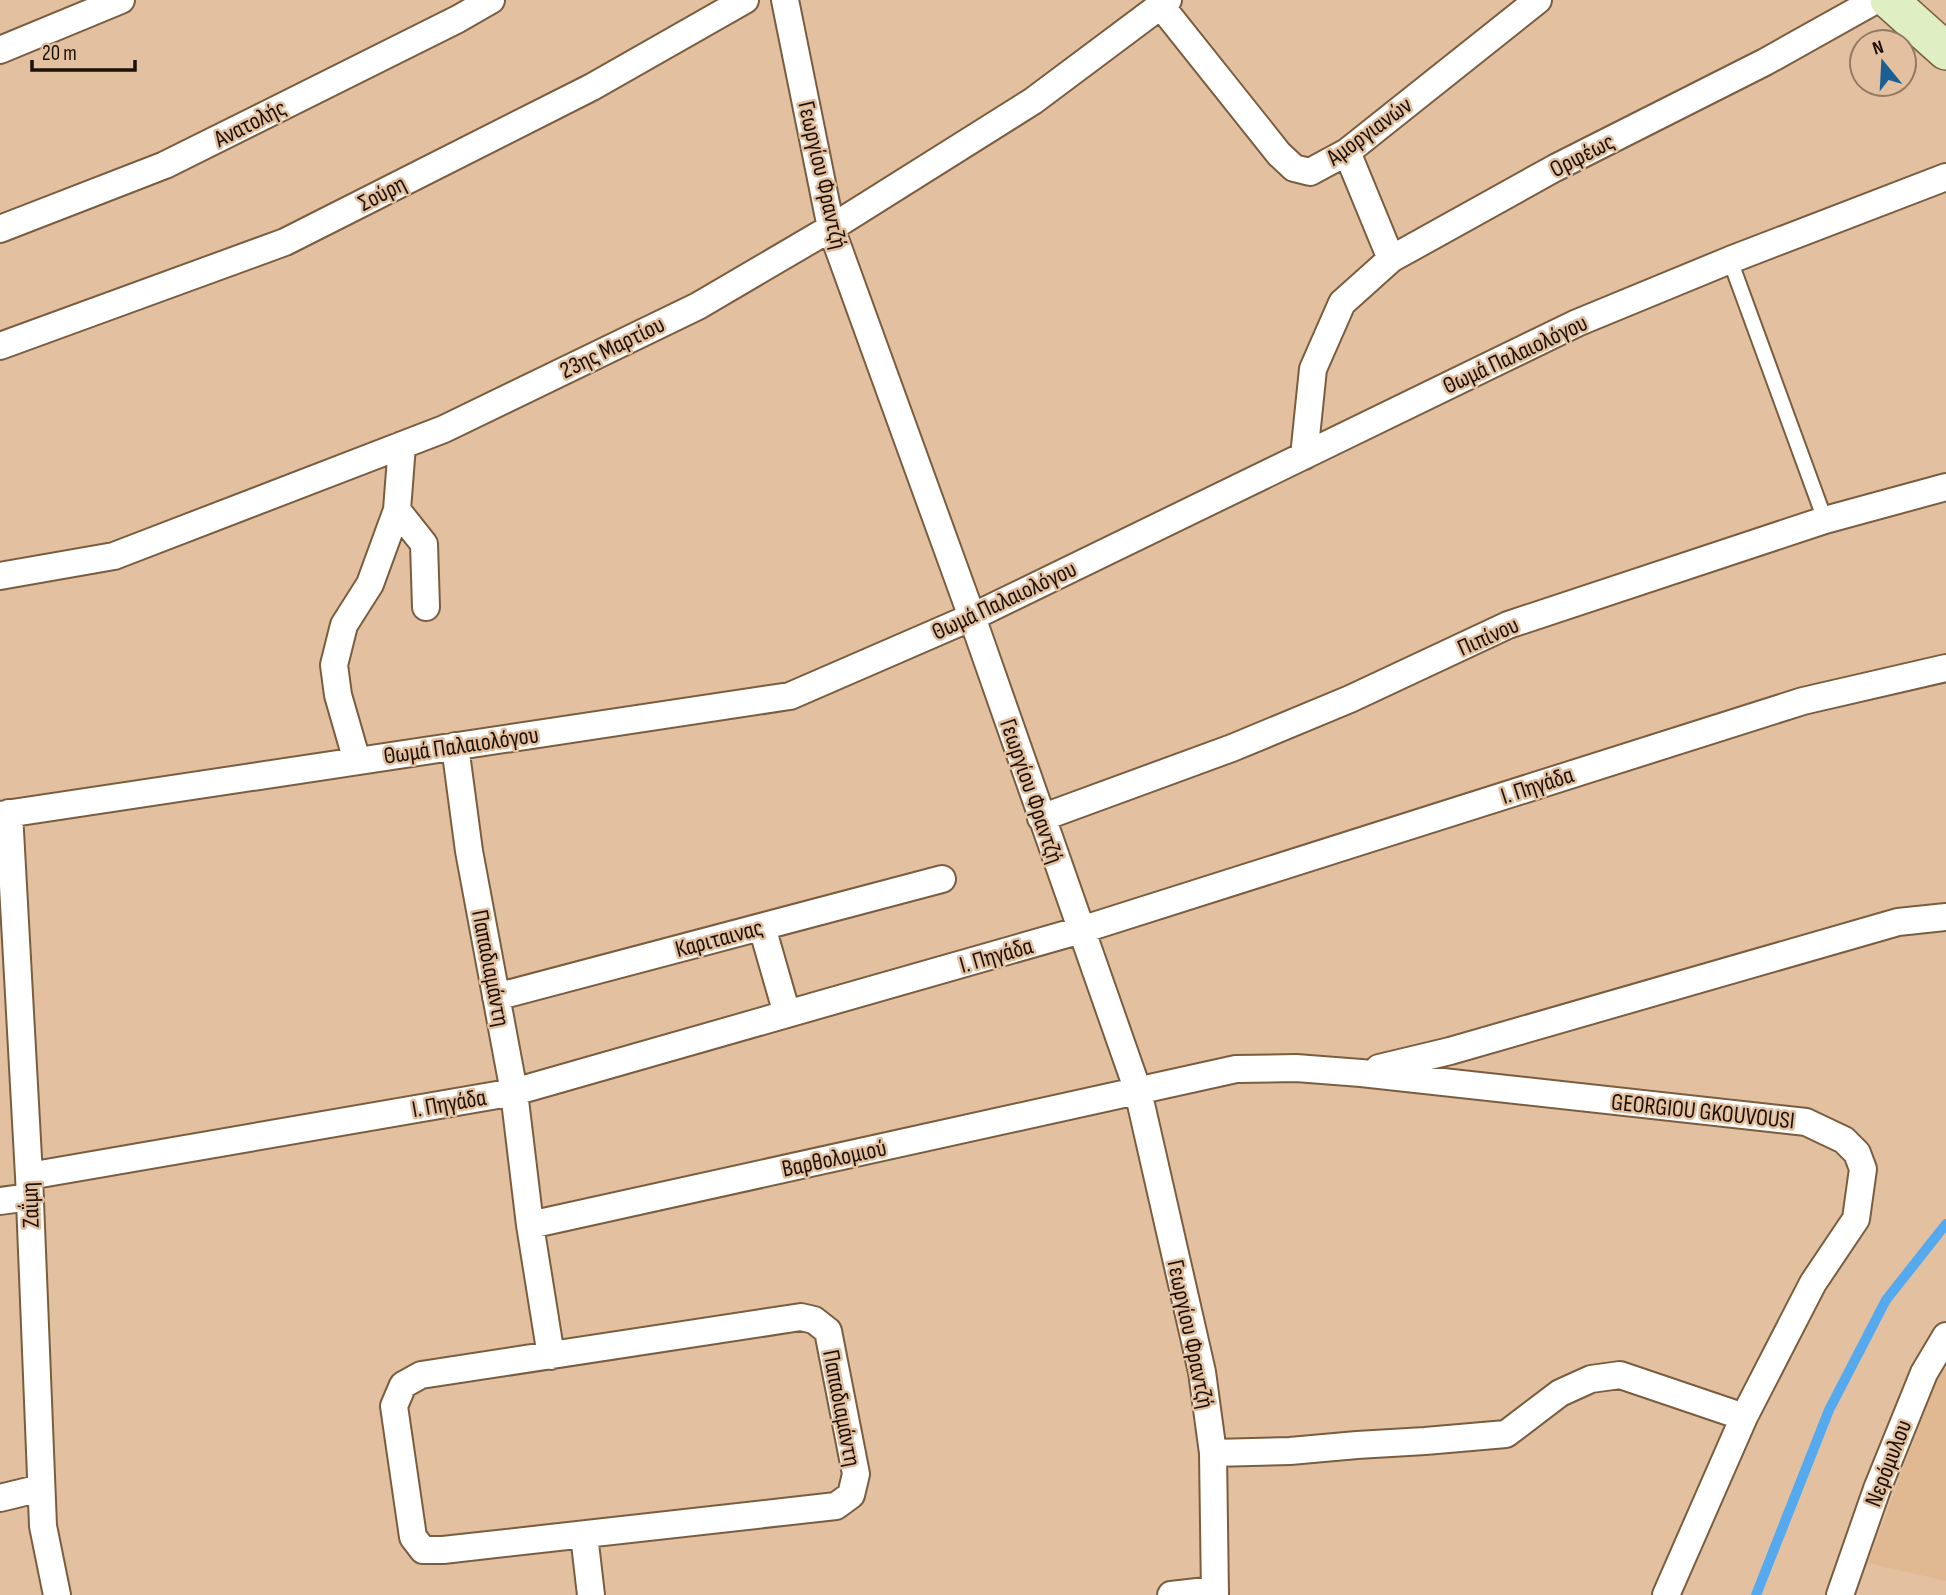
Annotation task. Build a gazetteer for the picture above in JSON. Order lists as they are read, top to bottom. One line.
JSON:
{"streets":{"street":["Ανατολής","Αμοργιανών","Ορφέως","Γεωργίου Φραντζή","Σούρη","23ης Μαρτίου","Θωμά Παλαιολόγου","Πιπίνου","Ι. Πηγάδα","Καριταινας","Παπαδιαμάντη","GEORGIOU GKOUVOUSI","Βαρθολομιού","Ζαΐμη","Νερόμυλου"]},"crossings":[["Αμοργιανών","23ης Μαρτίου"],["Ορφέως","Θωμά Παλαιολόγου"],["Γεωργίου Φραντζή","23ης Μαρτίου"],["Γεωργίου Φραντζή","Θωμά Παλαιολόγου"],["Γεωργίου Φραντζή","Πιπίνου"],["Γεωργίου Φραντζή","Ι. Πηγάδα"],["Γεωργίου Φραντζή","GEORGIOU GKOUVOUSI"],["Γεωργίου Φραντζή","Βαρθολομιού"],["Θωμά Παλαιολόγου","Παπαδιαμάντη"],["Θωμά Παλαιολόγου","Ζαΐμη"],["Ι. Πηγάδα","Παπαδιαμάντη"],["Ι. Πηγάδα","Ζαΐμη"],["Καριταινας","Παπαδιαμάντη"],["Παπαδιαμάντη","Βαρθολομιού"],["GEORGIOU GKOUVOUSI","Βαρθολομιού"]],"scale_bar":"20 m","north":"top"}
